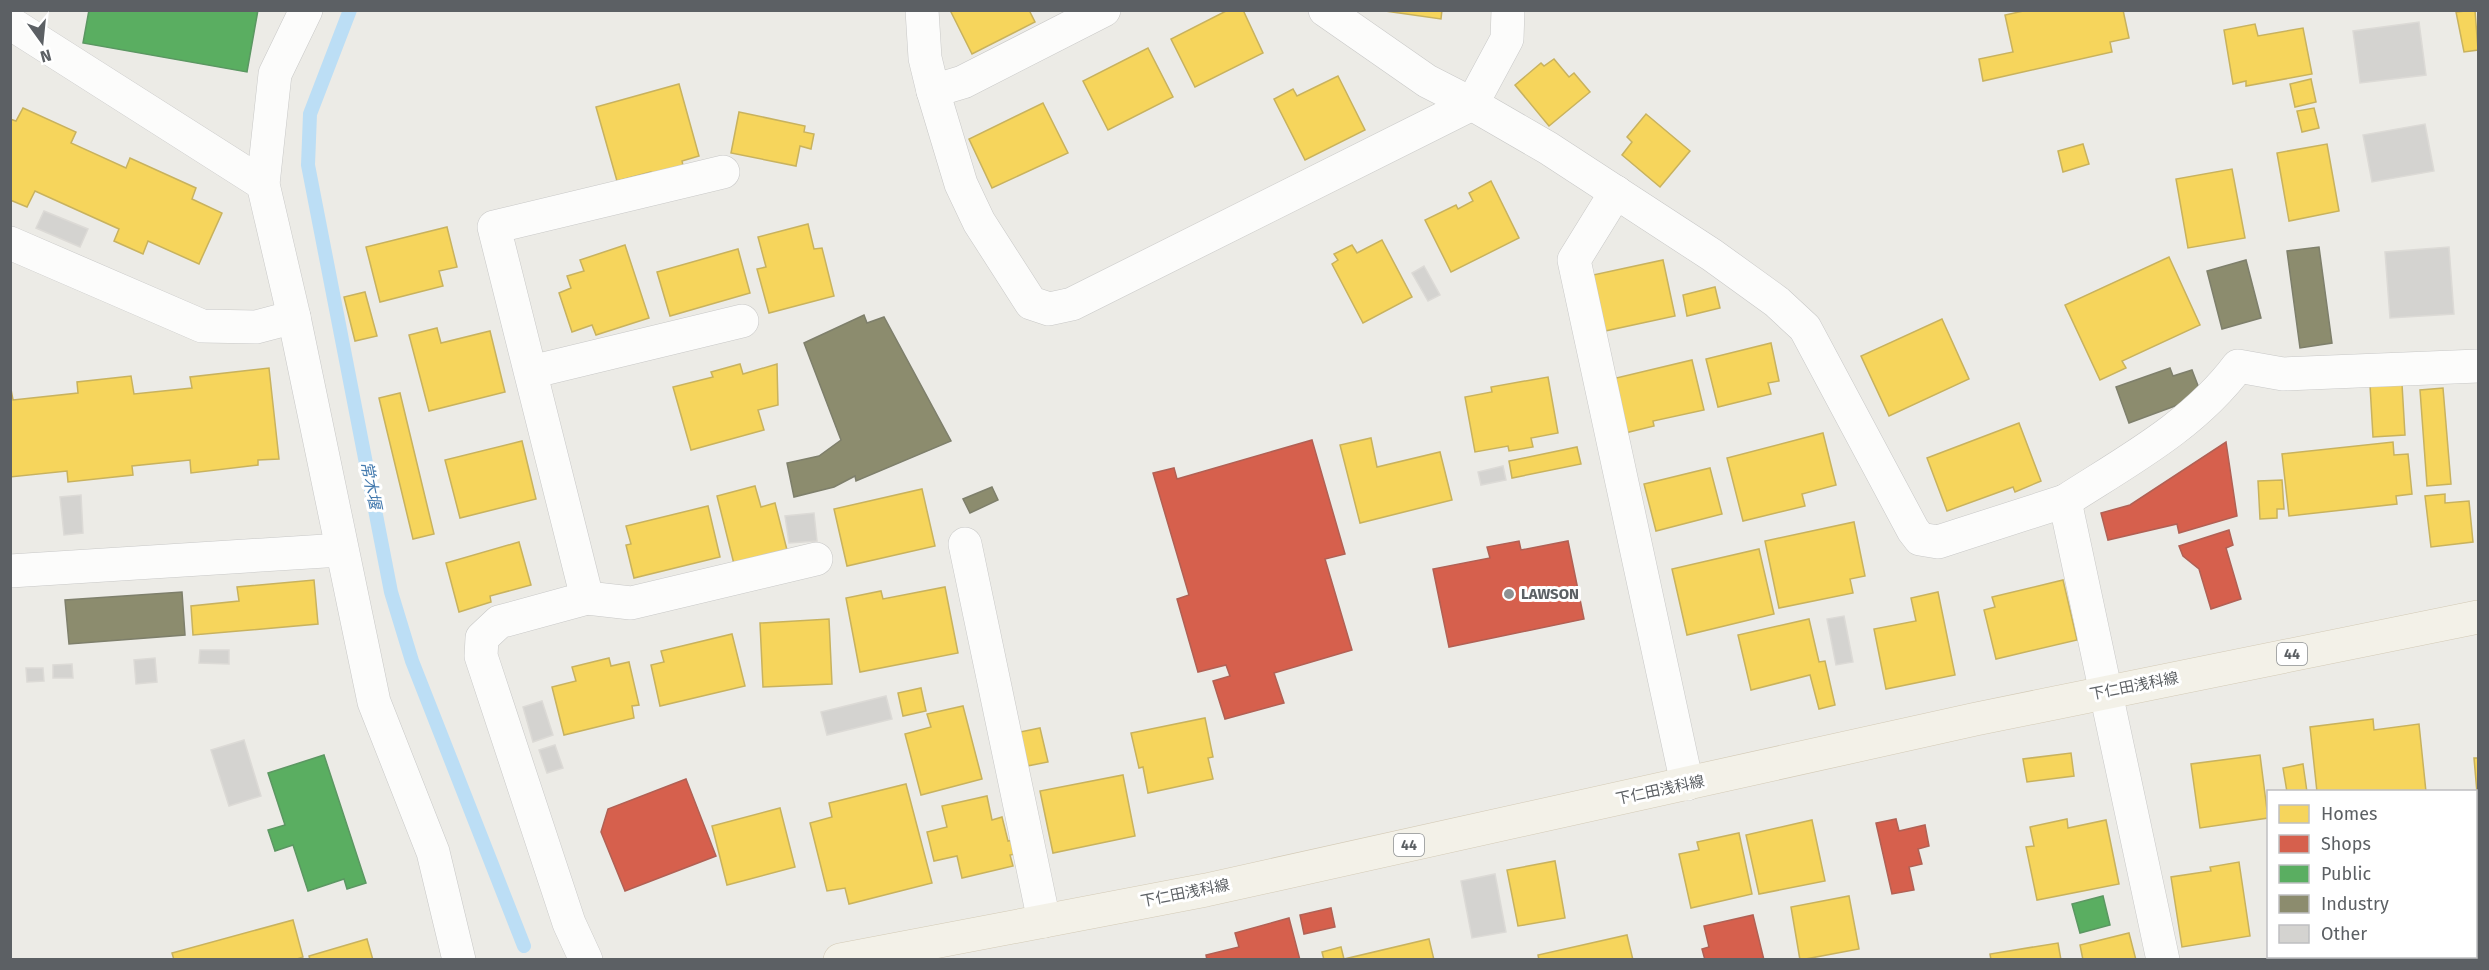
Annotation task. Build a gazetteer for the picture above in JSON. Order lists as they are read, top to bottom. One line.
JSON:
{"streets":{"main road":["44","下仁田浅科線"]},"water":["常木堰"],"places":["LAWSON"],"legend":["Homes","Shops","Public","Industry","Other"],"north":"bottom"}
